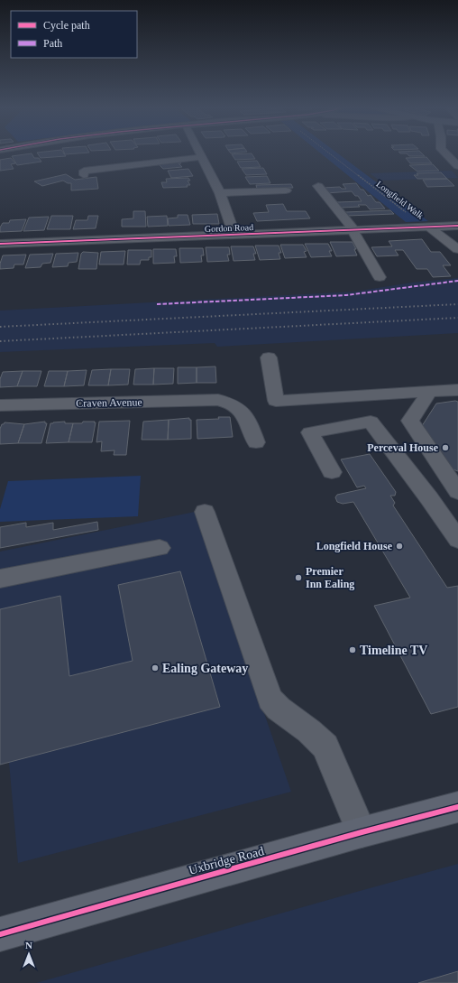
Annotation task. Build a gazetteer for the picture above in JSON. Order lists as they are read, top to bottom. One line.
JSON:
{"streets":{"main road":["Uxbridge Road"],"street":["Gordon Road","Craven Avenue"],"cycle path":["Longfield Walk"]},"crossings":[["Longfield Walk","Gordon Road"]],"places":["Perceval House","Longfield House","Premier Inn Ealing","Timeline TV","Ealing Gateway"],"legend":["Cycle path","Path"],"north":"top"}
